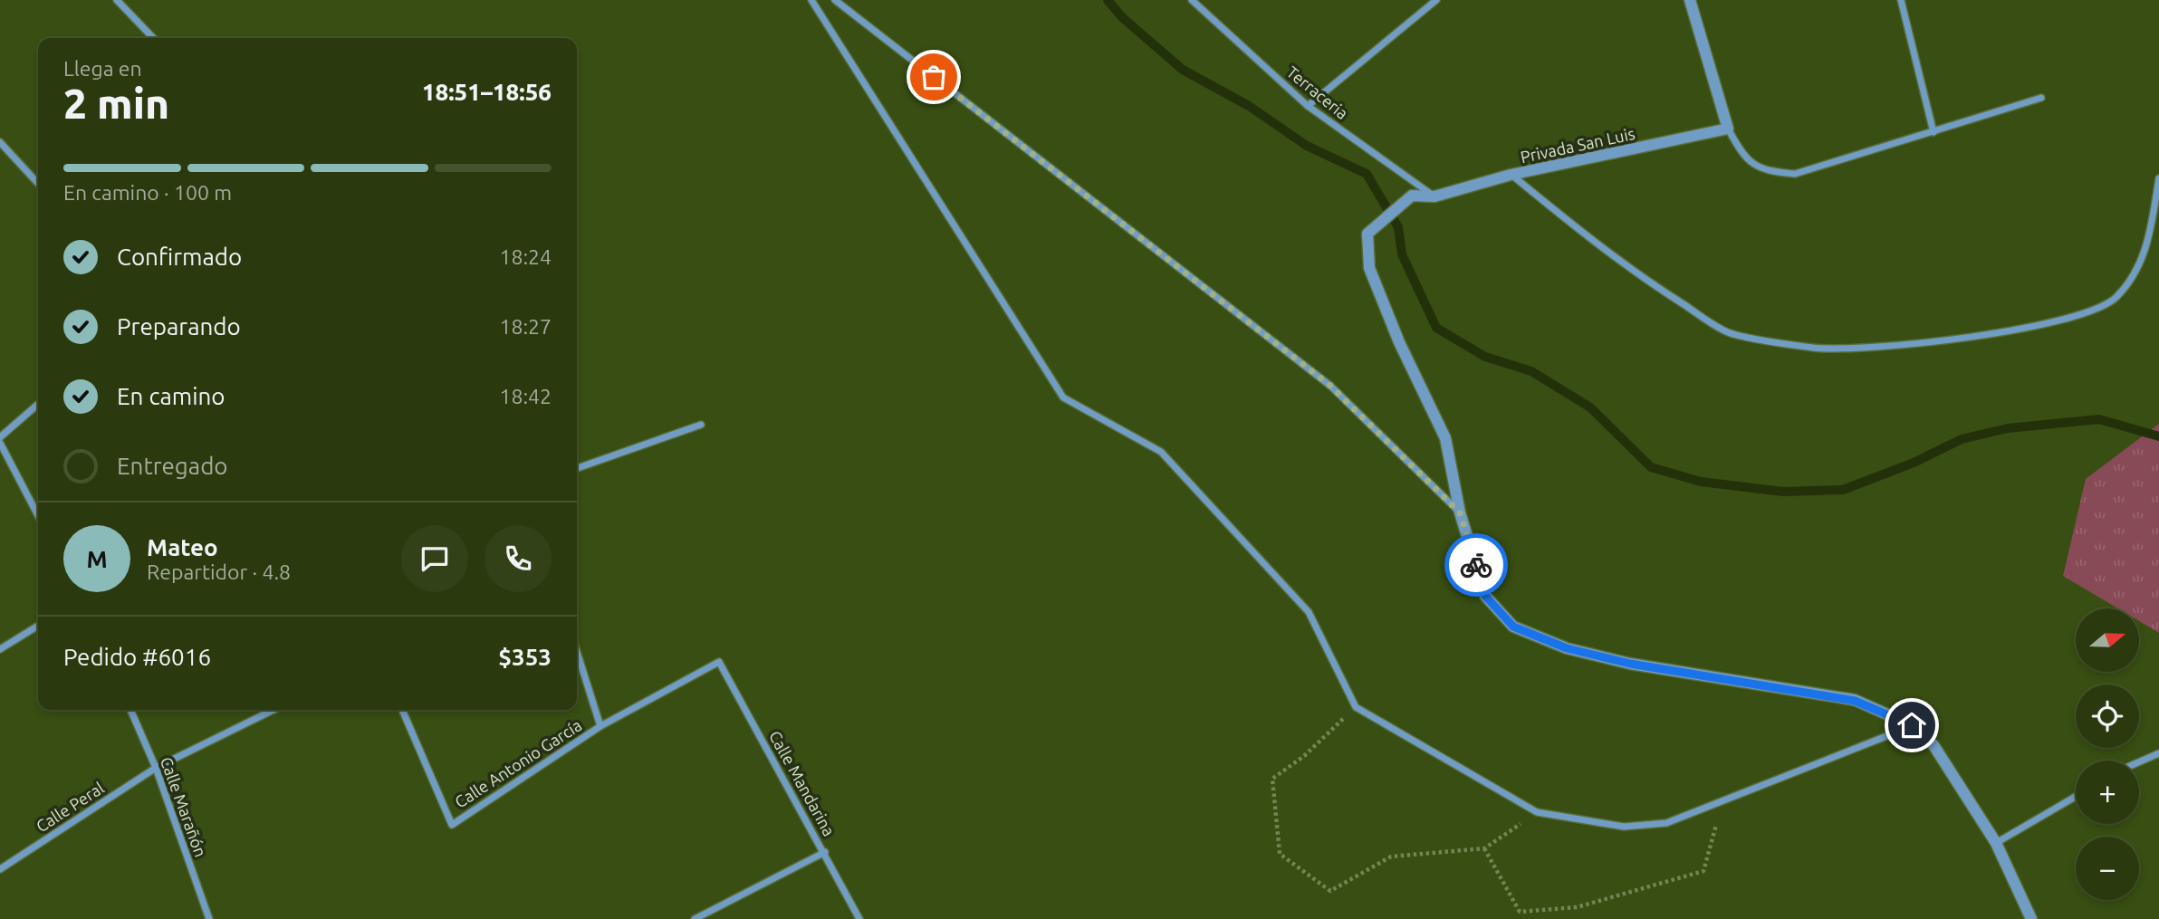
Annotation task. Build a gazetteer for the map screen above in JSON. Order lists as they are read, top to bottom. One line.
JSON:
{"streets":{"street":["Terraceria","Privada San Luis","Calle Antonio García","Calle Mandarina","Calle Peral","Calle Marañón"]},"crossings":[["Terraceria","Privada San Luis"],["Calle Antonio García","Calle Mandarina"],["Calle Peral","Calle Marañón"]],"north":"right","page":{"heading":["2 min","Llega en","18:51–18:56"],"panel":["Mateo","Repartidor · 4.8","Pedido #6016","$353"],"bar":"En camino · 100 m","list":[["Confirmado","18:24"],["Preparando","18:27"],["En camino","18:42"],"Entregado"],"round":"M","map_buttons":["+","−"]}}
